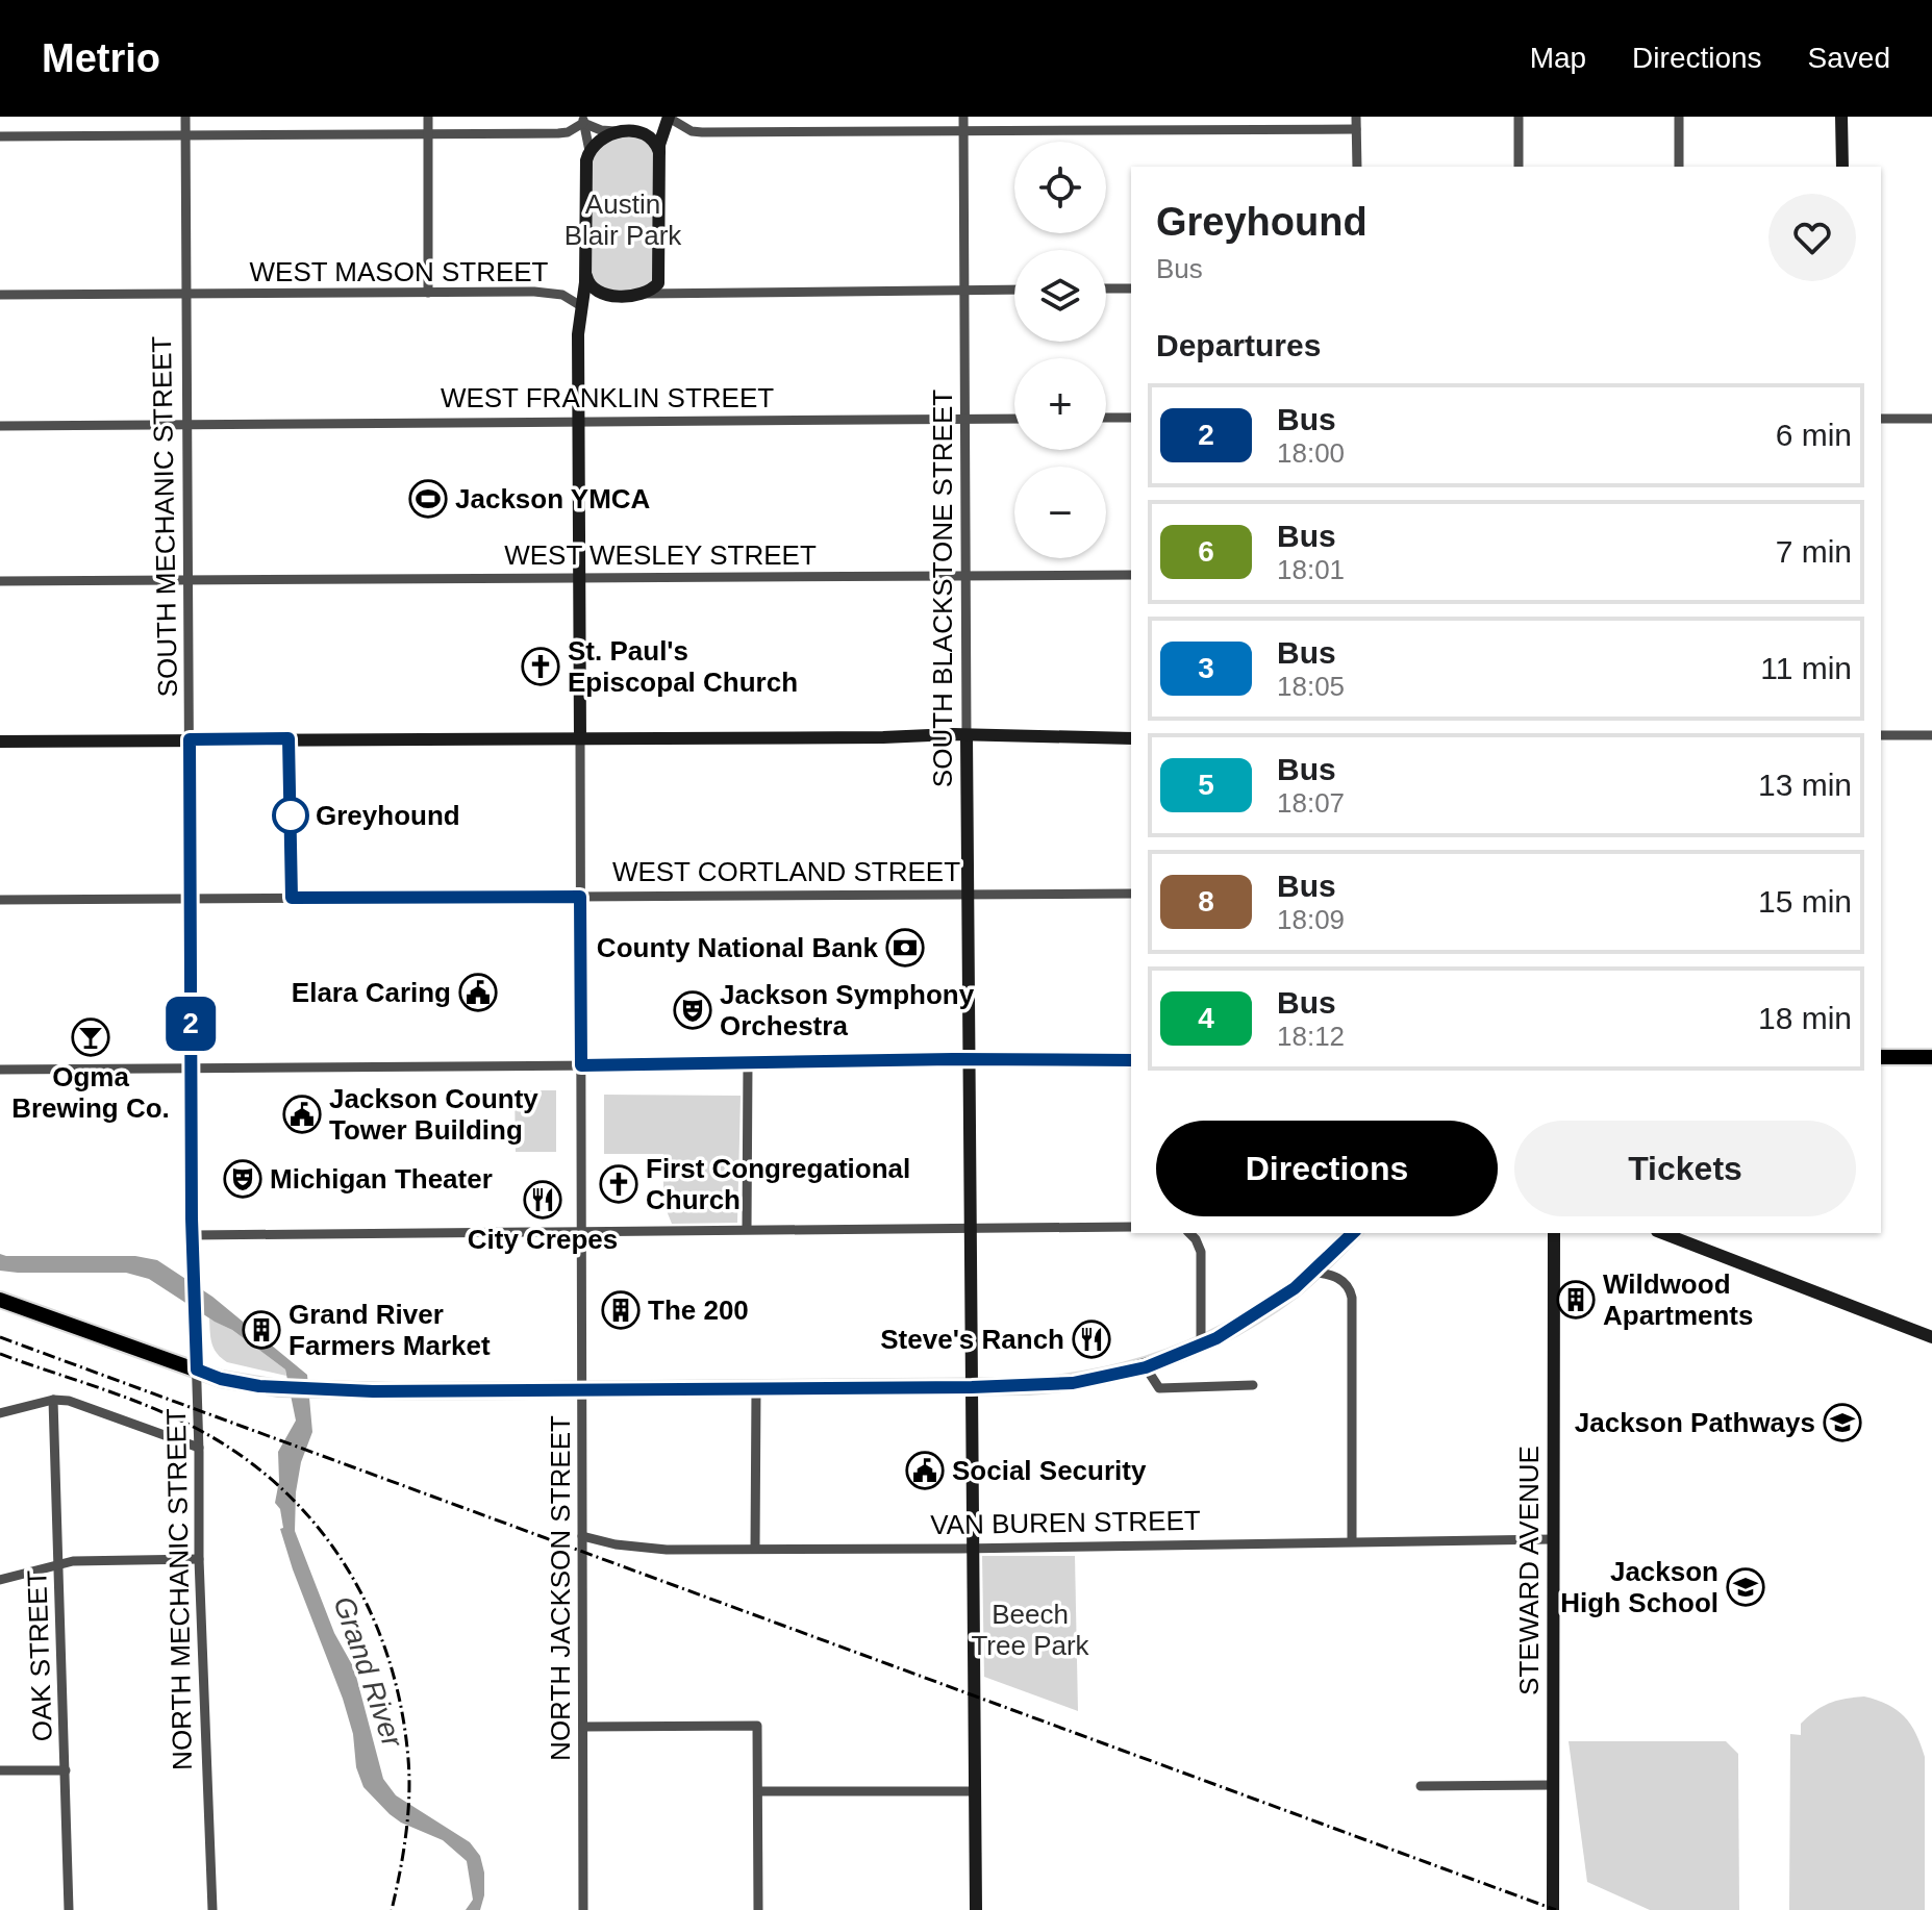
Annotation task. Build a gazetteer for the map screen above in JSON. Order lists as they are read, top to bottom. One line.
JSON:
{"streets":{"main road":["WEST MASON STREET","SOUTH BLACKSTONE STREET","STEWARD AVENUE"],"street":["WEST FRANKLIN STREET","SOUTH MECHANIC STREET","WEST WESLEY STREET","WEST CORTLAND STREET","VAN BUREN STREET","NORTH JACKSON STREET","NORTH MECHANIC STREET","OAK STREET"]},"crossings":[["WEST MASON STREET","SOUTH MECHANIC STREET"],["WEST MASON STREET","SOUTH BLACKSTONE STREET"],["WEST FRANKLIN STREET","SOUTH MECHANIC STREET"],["WEST FRANKLIN STREET","SOUTH BLACKSTONE STREET"],["SOUTH MECHANIC STREET","WEST WESLEY STREET"],["SOUTH MECHANIC STREET","WEST CORTLAND STREET"],["SOUTH MECHANIC STREET","NORTH MECHANIC STREET"],["WEST WESLEY STREET","SOUTH BLACKSTONE STREET"],["SOUTH BLACKSTONE STREET","WEST CORTLAND STREET"],["SOUTH BLACKSTONE STREET","VAN BUREN STREET"],["WEST CORTLAND STREET","NORTH JACKSON STREET"],["VAN BUREN STREET","STEWARD AVENUE"],["VAN BUREN STREET","NORTH JACKSON STREET"]],"water":["Grand River"],"parks":["Austin Blair Park","Beech Tree Park"],"places":{"sports":["Jackson YMCA"],"church":["St. Paul's Episcopal Church","First Congregational Church"],"other":["Greyhound"],"bank":["County National Bank"],"public building":["Elara Caring","Jackson County Tower Building","Social Security"],"theatre":["Jackson Symphony Orchestra","Michigan Theater"],"bar":["Ogma Brewing Co."],"restaurant":["City Crepes","Steve's Ranch"],"building":["Wildwood Apartments","The 200","Grand River Farmers Market"],"school or university":["Jackson Pathways","Jackson High School"]},"lines":["bus line 2"],"page":{"header":"Metrio","nav":["Map","Directions","Saved"],"on_map":"2","map_buttons":["+","−"],"heading":[["Greyhound","Bus"],"Departures"],"list":[{"mark":"2","name":"Bus","note":"18:00","value":"6 min"},{"mark":"6","name":"Bus","note":"18:01","value":"7 min"},{"mark":"3","name":"Bus","note":"18:05","value":"11 min"},{"mark":"5","name":"Bus","note":"18:07","value":"13 min"},{"mark":"8","name":"Bus","note":"18:09","value":"15 min"},{"mark":"4","name":"Bus","note":"18:12","value":"18 min"}],"buttons":["Directions","Tickets"]}}
